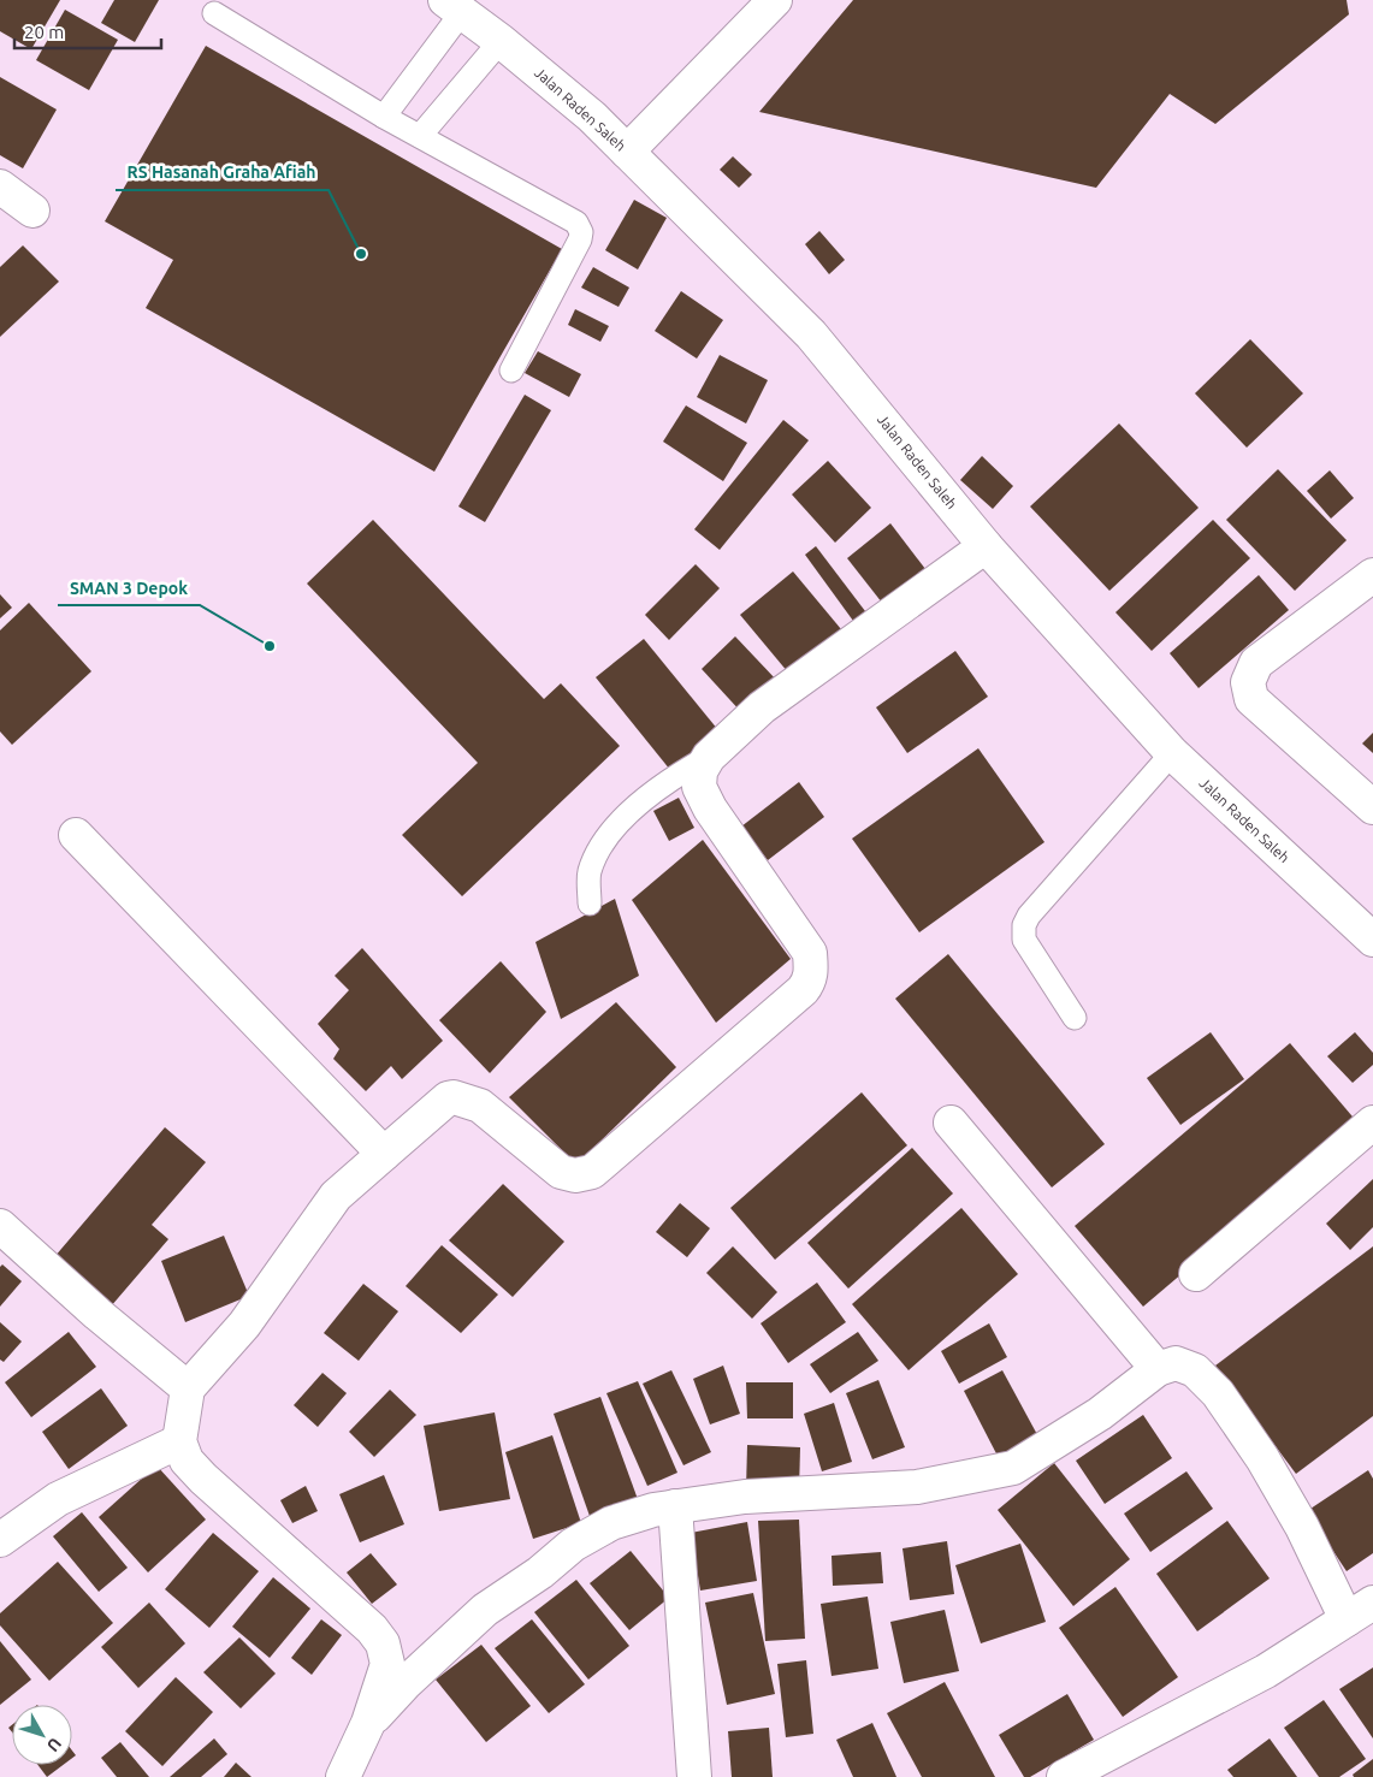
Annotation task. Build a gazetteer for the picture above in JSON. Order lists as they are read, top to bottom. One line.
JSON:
{"streets":{"street":["Jalan Raden Saleh"]},"places":["RS Hasanah Graha Afiah","SMAN 3 Depok"],"scale_bar":"20 m","north":"bottom right"}
